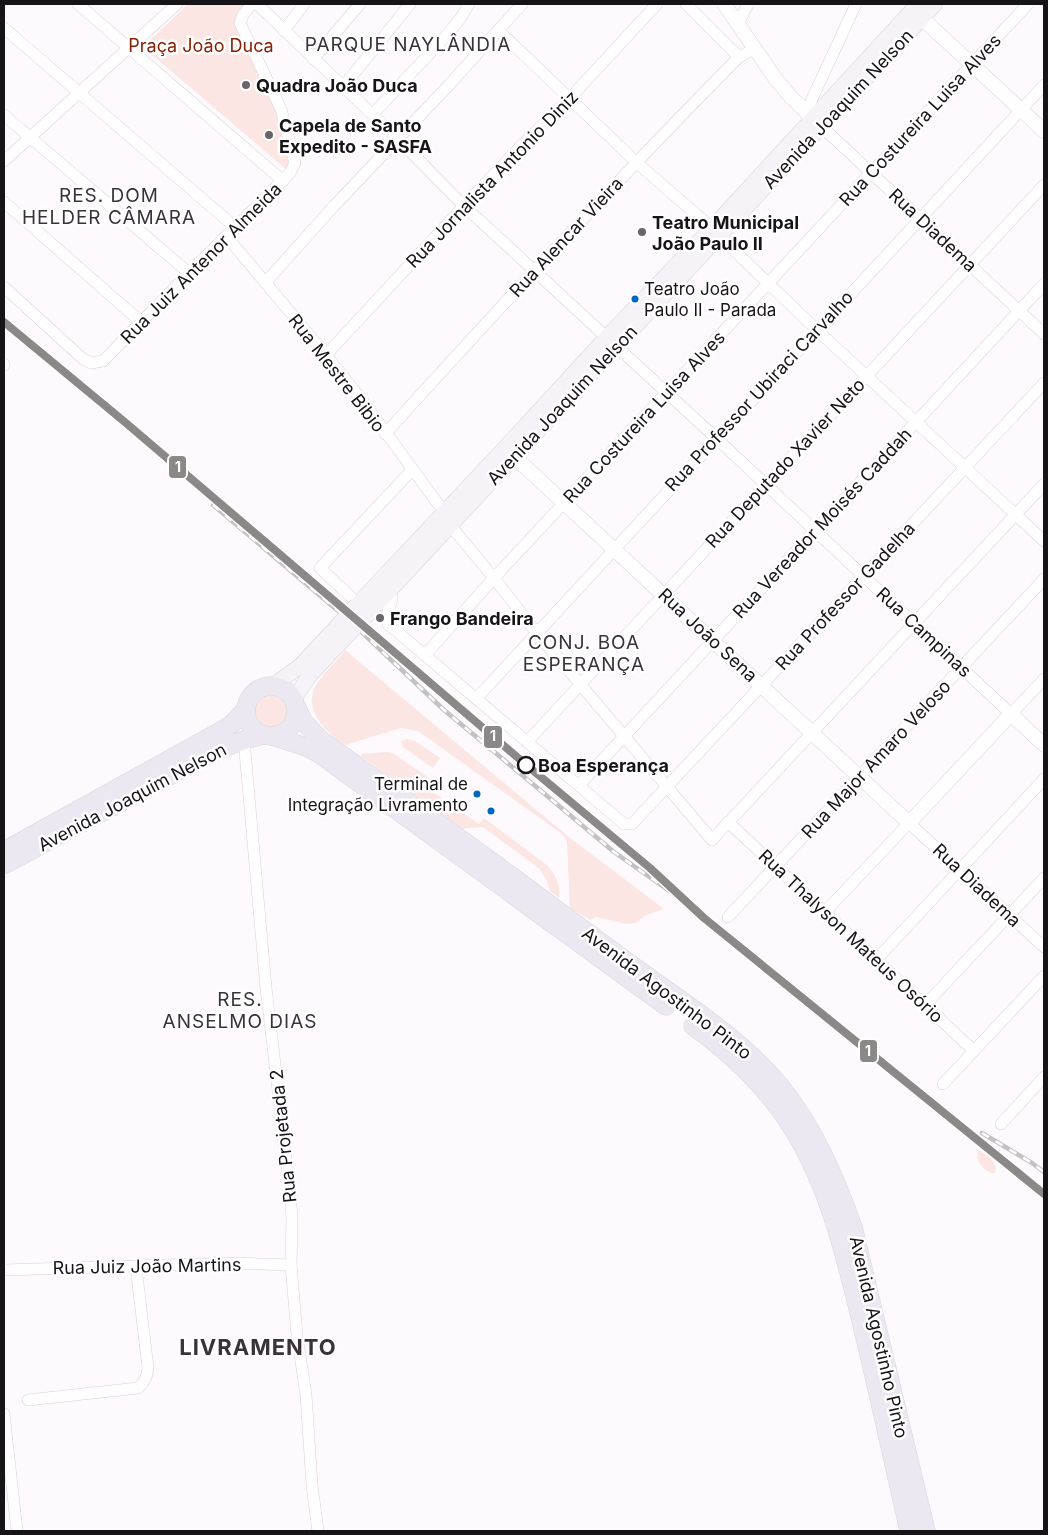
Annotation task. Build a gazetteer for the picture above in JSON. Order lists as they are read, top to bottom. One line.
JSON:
{"streets":{"main road":["Avenida Joaquim Nelson","Avenida Agostinho Pinto"],"street":["Rua Costureira Luisa Alves","Rua Jornalista Antonio Diniz","Rua Diadema","Rua Alencar Vieira","Rua Juiz Antenor Almeida","Rua Mestre Bibio","Rua Professor Ubiraci Carvalho","Rua Deputado Xavier Neto","Rua Vereador Moisés Caddah","Rua Professor Gadelha","Rua Campinas","Rua João Sena","Rua Major Amaro Veloso","Rua Thalyson Mateus Osório","Rua Projetada 2","Rua Juiz João Martins"]},"crossings":[["Avenida Joaquim Nelson","Rua Diadema"],["Avenida Joaquim Nelson","Rua Mestre Bibio"],["Avenida Joaquim Nelson","Rua Campinas"],["Avenida Joaquim Nelson","Rua João Sena"],["Avenida Joaquim Nelson","Avenida Agostinho Pinto"],["Avenida Joaquim Nelson","Rua Projetada 2"],["Rua Costureira Luisa Alves","Rua Diadema"],["Rua Costureira Luisa Alves","Rua Mestre Bibio"],["Rua Costureira Luisa Alves","Rua Campinas"],["Rua Costureira Luisa Alves","Rua João Sena"],["Rua Jornalista Antonio Diniz","Rua Mestre Bibio"],["Rua Jornalista Antonio Diniz","Rua Campinas"],["Rua Diadema","Rua Professor Ubiraci Carvalho"],["Rua Diadema","Rua Deputado Xavier Neto"],["Rua Diadema","Rua Vereador Moisés Caddah"],["Rua Diadema","Rua João Sena"],["Rua Alencar Vieira","Rua Mestre Bibio"],["Rua Alencar Vieira","Rua Campinas"],["Rua Juiz Antenor Almeida","Rua Mestre Bibio"],["Rua Mestre Bibio","Rua Professor Ubiraci Carvalho"],["Rua Mestre Bibio","Rua Deputado Xavier Neto"],["Rua Mestre Bibio","Rua Vereador Moisés Caddah"],["Rua Mestre Bibio","Rua Professor Gadelha"],["Rua Mestre Bibio","Rua Thalyson Mateus Osório"],["Rua Professor Ubiraci Carvalho","Rua Campinas"],["Rua Professor Ubiraci Carvalho","Rua João Sena"],["Rua Deputado Xavier Neto","Rua Campinas"],["Rua Deputado Xavier Neto","Rua João Sena"],["Rua Vereador Moisés Caddah","Rua Professor Gadelha"],["Rua Vereador Moisés Caddah","Rua Campinas"],["Rua Vereador Moisés Caddah","Rua João Sena"],["Rua Professor Gadelha","Rua Campinas"],["Rua Professor Gadelha","Rua João Sena"],["Rua Campinas","Rua Major Amaro Veloso"],["Rua João Sena","Rua Major Amaro Veloso"],["Rua Major Amaro Veloso","Rua Thalyson Mateus Osório"],["Rua Projetada 2","Rua Juiz João Martins"]],"districts":["PARQUE NAYLÂNDIA","RES. DOM HELDER CÂMARA","CONJ. BOA ESPERANÇA","RES. ANSELMO DIAS","LIVRAMENTO"],"parks":["Praça João Duca"],"places":["Quadra João Duca","Capela de Santo Expedito - SASFA","Teatro Municipal João Paulo II","Teatro João Paulo II - Parada","Frango Bandeira","Boa Esperança","Terminal de Integração Livramento"],"lines":["transit line 1"]}
